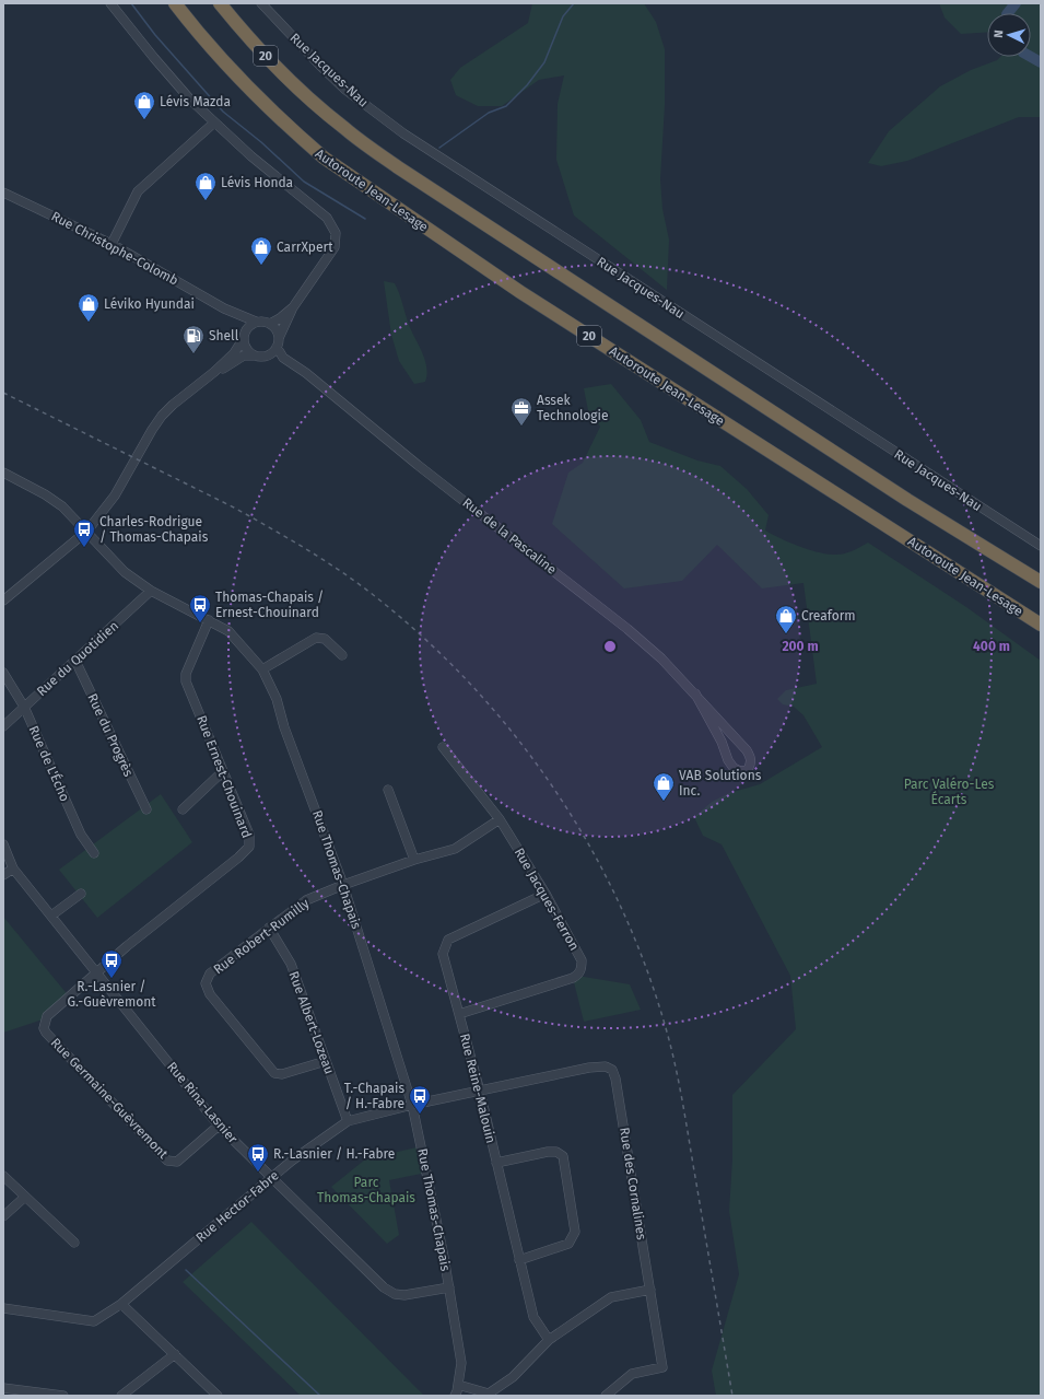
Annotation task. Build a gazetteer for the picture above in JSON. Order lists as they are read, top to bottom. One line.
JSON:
{"streets":{"highway":["20","Autoroute Jean-Lesage"],"street":["Rue Jacques-Nau","Rue Christophe-Colomb","Rue de la Pascaline","Rue du Quotidien","Rue du Progrès","Rue de L'Écho","Rue Ernest-Chouinard","Rue Thomas-Chapais","Rue Jacques-Ferron","Rue Robert-Rumilly","Rue Albert-Lozeau","Rue Reine-Malouin","Rue Germaine-Guèvremont","Rue Rina-Lasnier","Rue des Cornalines","Rue Hector-Fabre"]},"crossings":[["Rue Christophe-Colomb","Rue de la Pascaline"],["Rue du Quotidien","Rue du Progrès"],["Rue du Quotidien","Rue de L'Écho"],["Rue du Quotidien","Rue Thomas-Chapais"],["Rue Ernest-Chouinard","Rue Thomas-Chapais"],["Rue Ernest-Chouinard","Rue Germaine-Guèvremont"],["Rue Ernest-Chouinard","Rue Rina-Lasnier"],["Rue Thomas-Chapais","Rue Robert-Rumilly"],["Rue Thomas-Chapais","Rue Rina-Lasnier"],["Rue Thomas-Chapais","Rue Hector-Fabre"],["Rue Jacques-Ferron","Rue Robert-Rumilly"],["Rue Jacques-Ferron","Rue Reine-Malouin"],["Rue Robert-Rumilly","Rue Albert-Lozeau"],["Rue Albert-Lozeau","Rue Hector-Fabre"],["Rue Reine-Malouin","Rue des Cornalines"],["Rue Reine-Malouin","Rue Hector-Fabre"],["Rue Germaine-Guèvremont","Rue Rina-Lasnier"],["Rue Rina-Lasnier","Rue Hector-Fabre"],["Rue des Cornalines","Rue Hector-Fabre"]],"parks":["Parc Valéro-Les Écarts","Parc Thomas-Chapais"],"places":{"shop":["Lévis Mazda","Lévis Honda","CarrXpert","Léviko Hyundai","Creaform","VAB Solutions Inc."],"fuel station":["Shell"],"office":["Assek Technologie"],"bus stop":["Charles-Rodrigue / Thomas-Chapais","Thomas-Chapais / Ernest-Chouinard","R.-Lasnier / G.-Guèvremont","T.-Chapais / H.-Fabre","R.-Lasnier / H.-Fabre"]},"north":"left","rings":["200 m","400 m"]}
